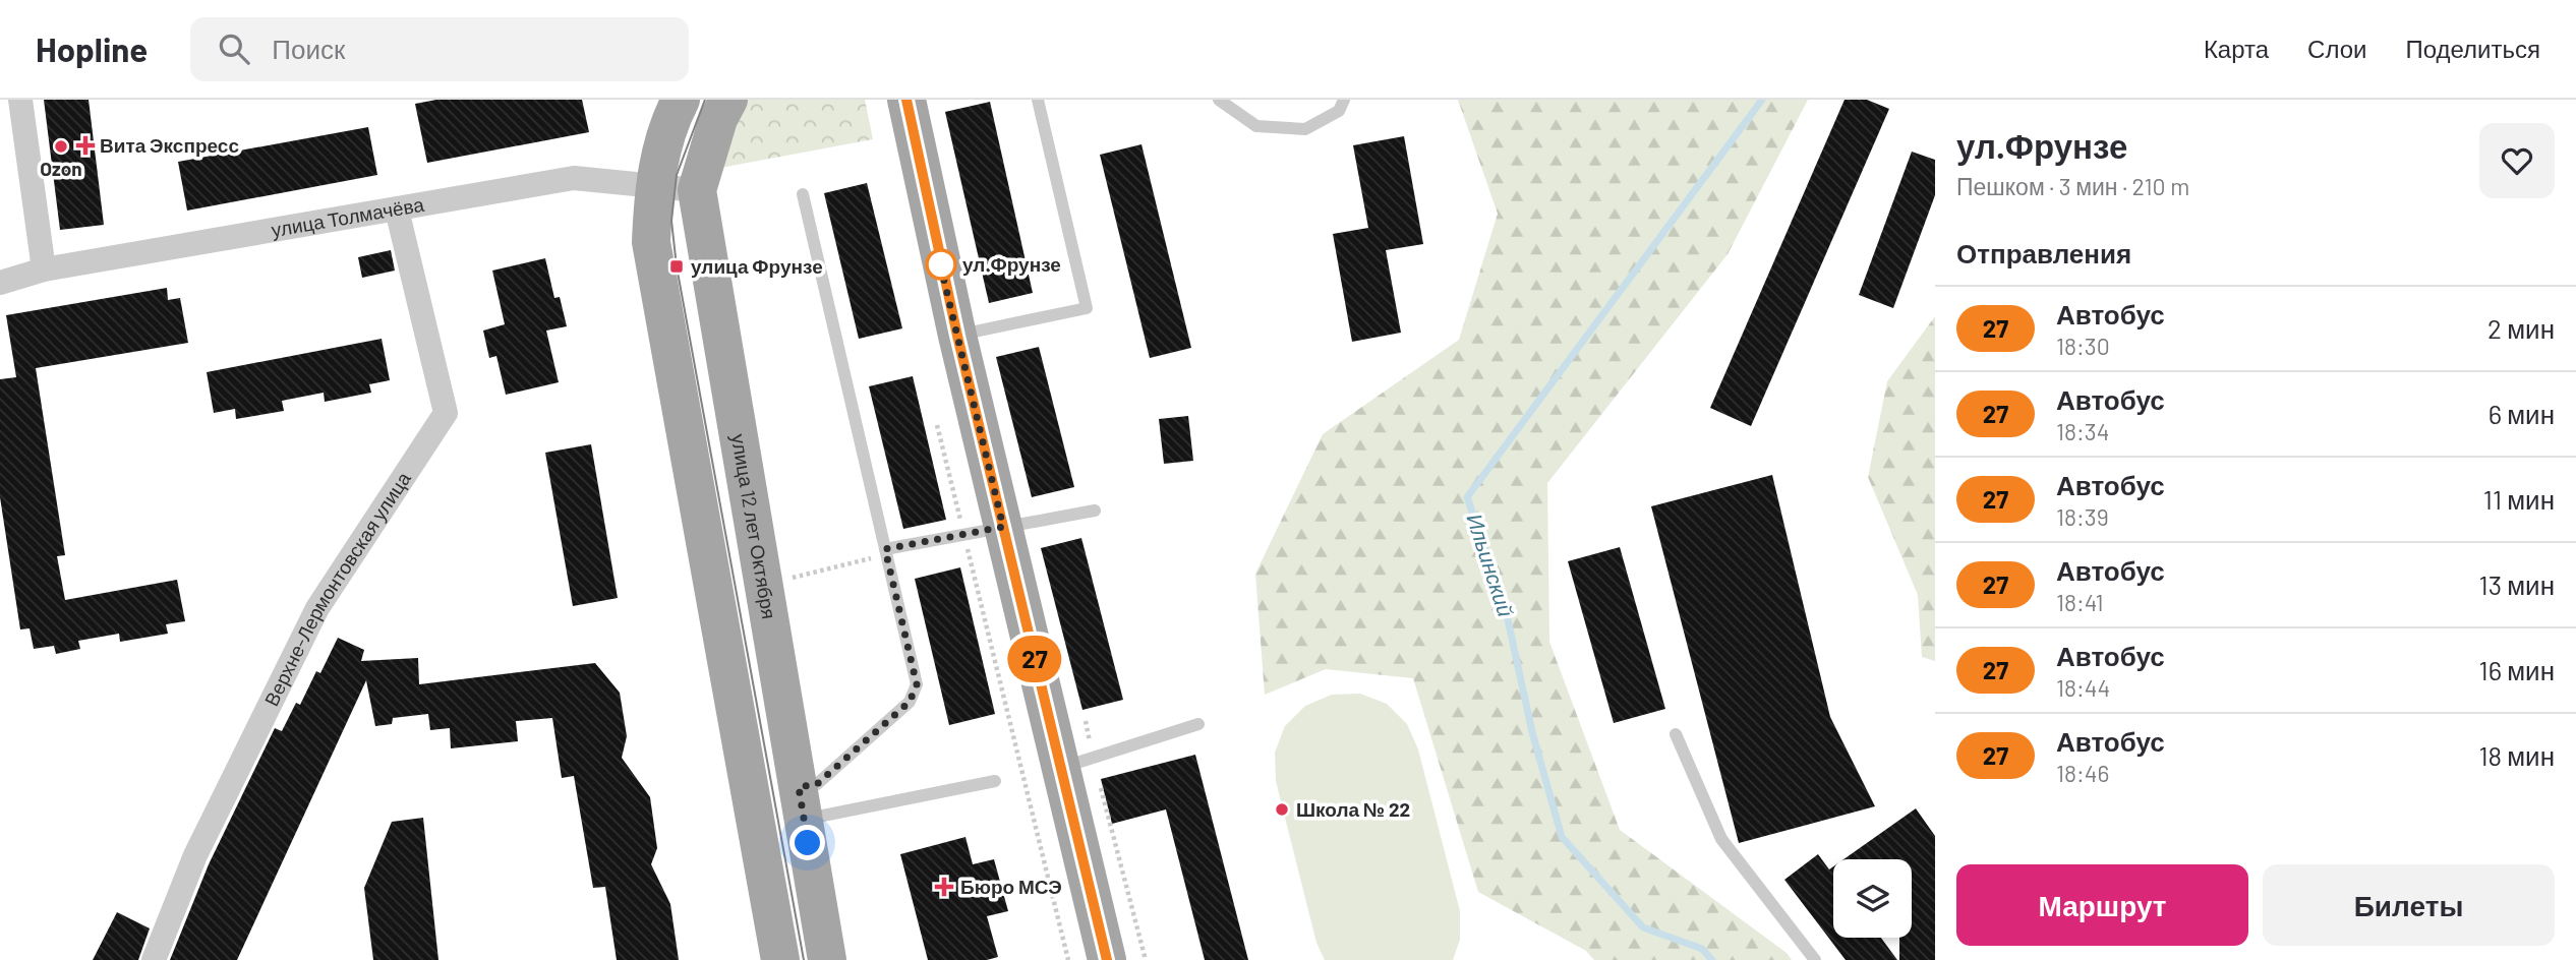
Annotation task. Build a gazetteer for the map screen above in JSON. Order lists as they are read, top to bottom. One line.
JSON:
{"streets":{"main road":["улица 12 лет Октября"],"street":["улица Толмачёва","Верхне-Лермонтовская улица"]},"crossings":[["улица Толмачёва","улица 12 лет Октября"],["улица Толмачёва","Верхне-Лермонтовская улица"]],"water":["Ильинский"],"places":{"health":["Вита Экспресс","Бюро МСЭ"],"other":["Ozon","ул.Фрунзе","Школа № 22"],"transit":["улица Фрунзе"]},"lines":["bus line 27"],"page":{"header":"Hopline","search":"Поиск","nav":["Карта","Слои","Поделиться"],"on_map":"27","heading":[["ул.Фрунзе","Пешком · 3 мин · 210 m"],"Отправления"],"list":[{"mark":"27","name":"Автобус","note":"18:30","value":"2 мин"},{"mark":"27","name":"Автобус","note":"18:34","value":"6 мин"},{"mark":"27","name":"Автобус","note":"18:39","value":"11 мин"},{"mark":"27","name":"Автобус","note":"18:41","value":"13 мин"},{"mark":"27","name":"Автобус","note":"18:44","value":"16 мин"},{"mark":"27","name":"Автобус","note":"18:46","value":"18 мин"}],"buttons":["Маршрут","Билеты"]}}
